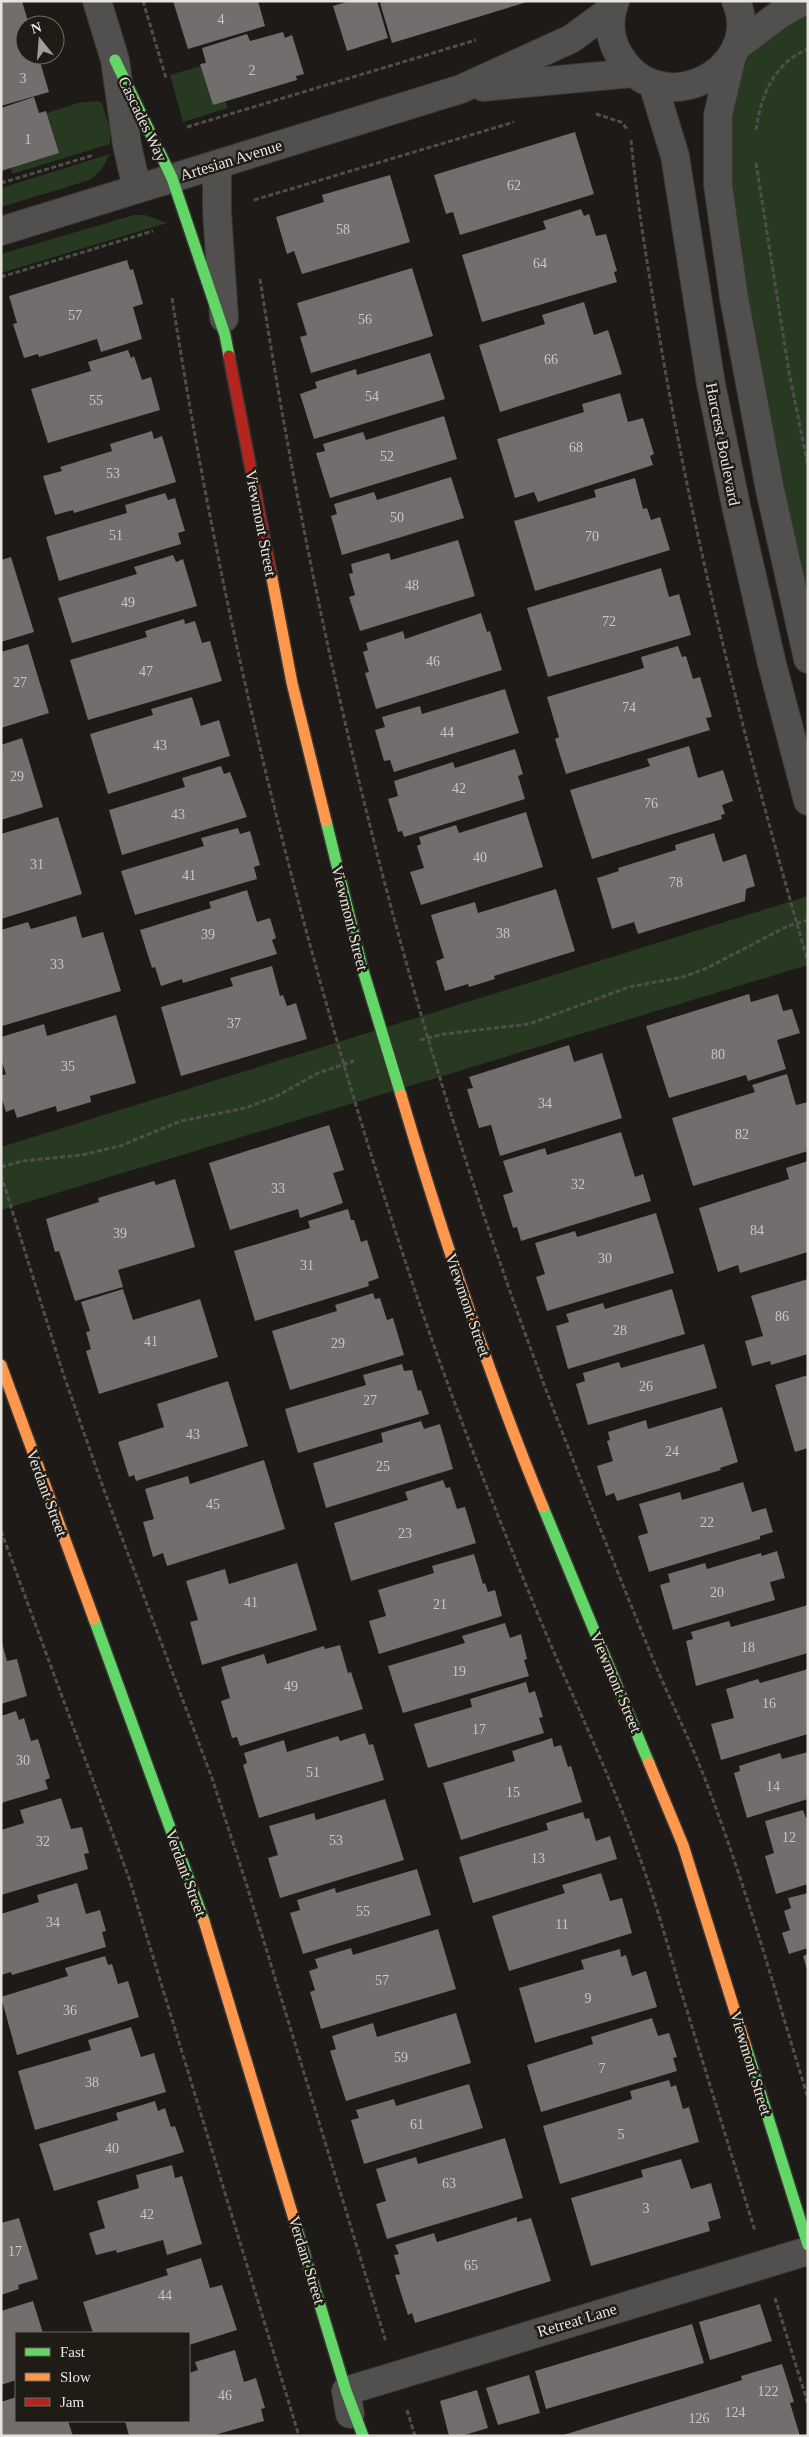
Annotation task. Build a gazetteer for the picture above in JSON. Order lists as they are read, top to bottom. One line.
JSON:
{"streets":{"street":["Cascades Way","Artesian Avenue","Harcrest Boulevard","Viewmont Street","Verdant Street","Retreat Lane"]},"crossings":[["Cascades Way","Artesian Avenue"],["Cascades Way","Viewmont Street"],["Artesian Avenue","Harcrest Boulevard"],["Artesian Avenue","Viewmont Street"],["Verdant Street","Retreat Lane"]],"house_numbers":["4","2","3","1","62","58","64","57","56","66","54","55","68","52","53","50","51","70","48","49","72","46","47","27","74","44","43","29","42","76","43","40","31","41","78","38","39","33","37","80","35","34","82","32","33","84","39","30","31","86","28","41","29","26","27","43","24","25","45","22","23","20","41","21","18","19","49","16","17","30","51","14","15","12","53","32","13","55","34","11","57","9","36","59","7","38","61","5","40","63","3","42","17","65","44","122","46","124","126"],"legend":["Fast","Slow","Jam"],"north":"top"}
